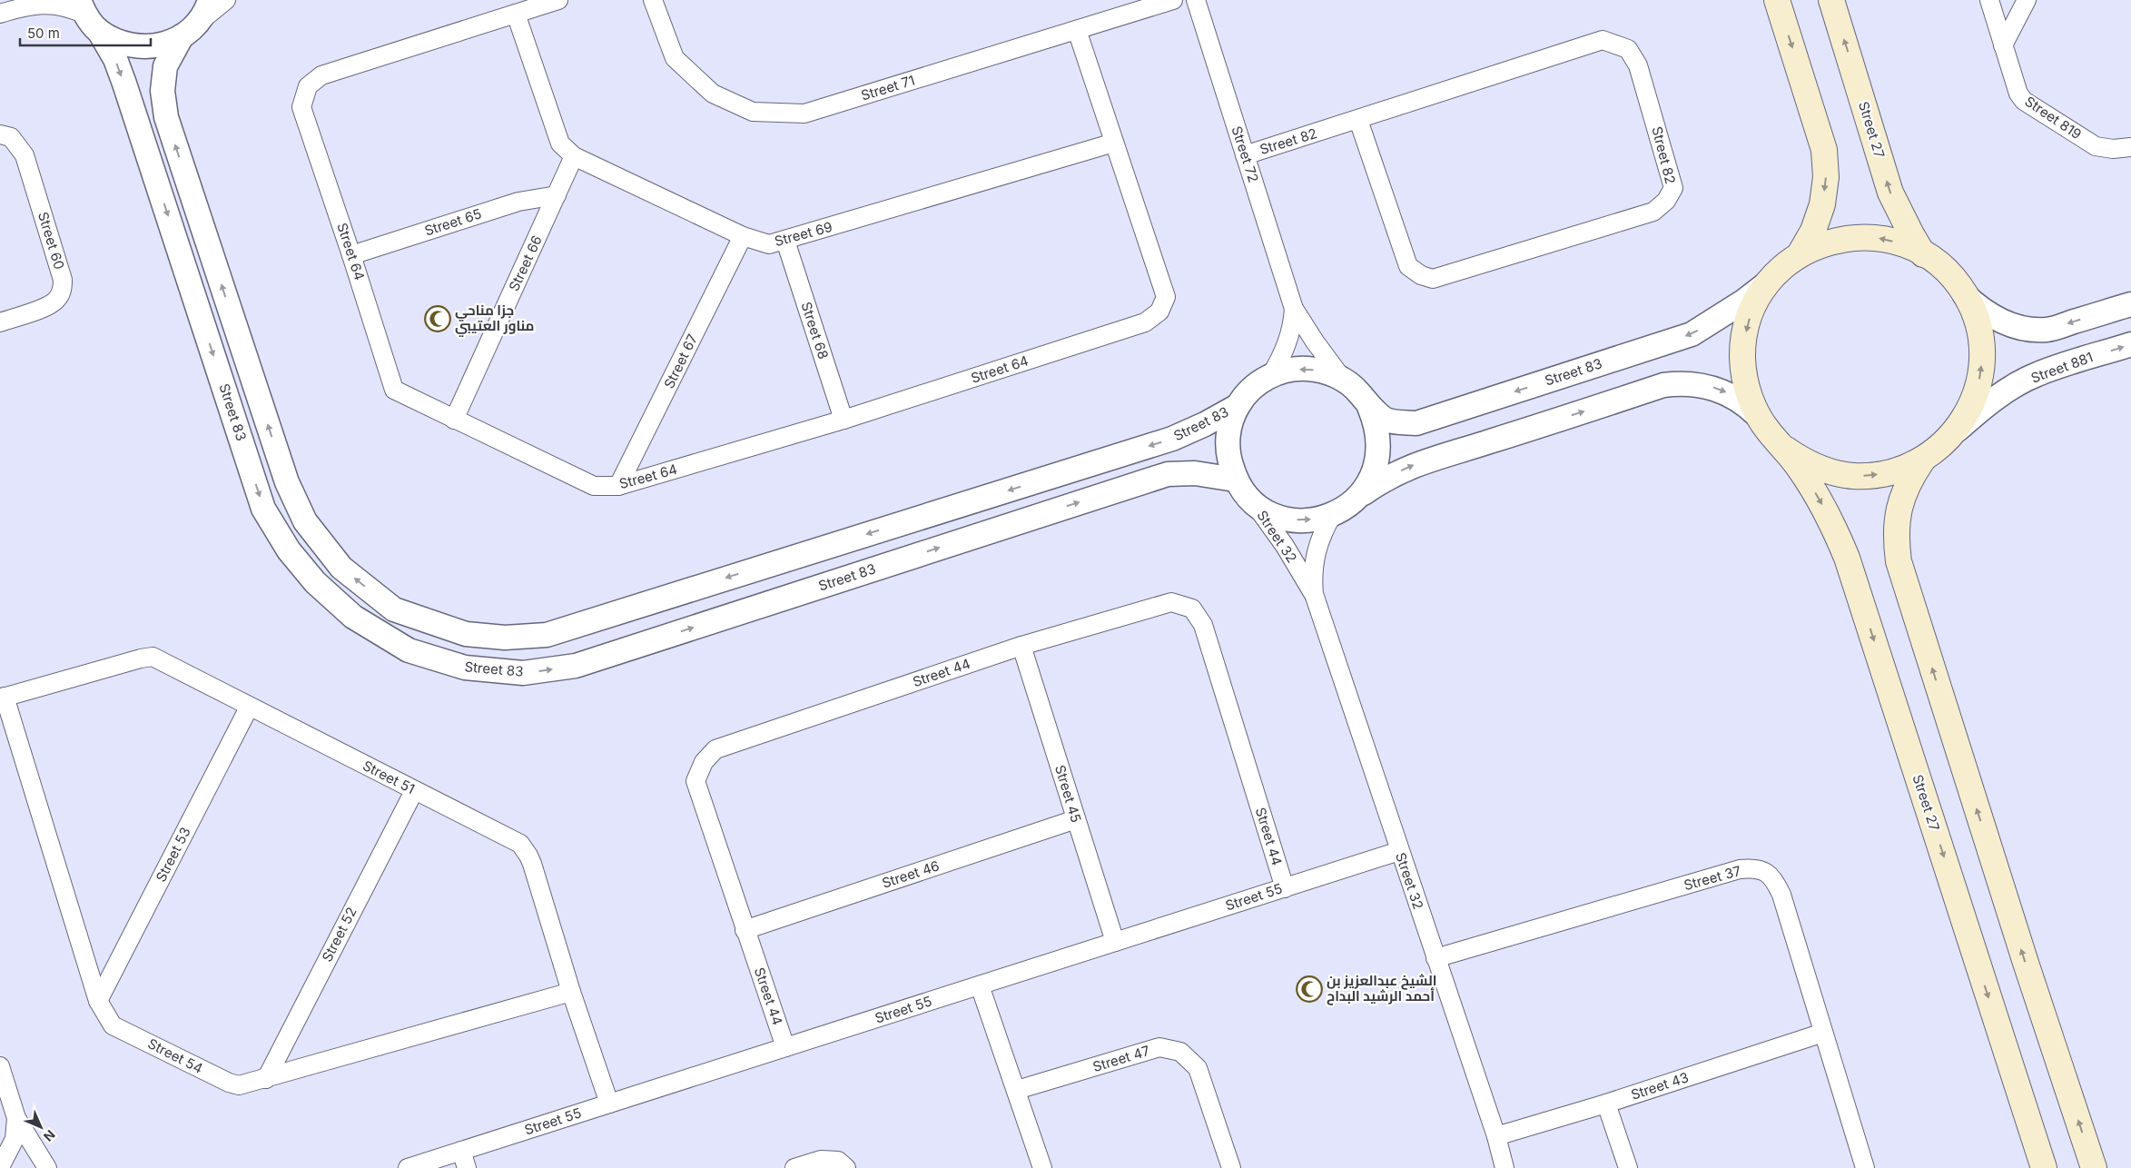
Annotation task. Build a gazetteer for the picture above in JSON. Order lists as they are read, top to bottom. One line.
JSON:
{"streets":{"main road":["Street 27"],"street":["Street 71","Street 819","Street 82","Street 72","Street 65","Street 69","Street 60","Street 64","Street 66","Street 68","Street 67","Street 881","Street 83","Street 32","Street 44","Street 51","Street 45","Street 53","Street 46","Street 37","Street 55","Street 52","Street 54","Street 47","Street 43"]},"crossings":[["Street 71","Street 64"],["Street 82","Street 72"],["Street 72","Street 83"],["Street 72","Street 32"],["Street 65","Street 64"],["Street 65","Street 66"],["Street 69","Street 64"],["Street 69","Street 66"],["Street 69","Street 68"],["Street 69","Street 67"],["Street 64","Street 66"],["Street 64","Street 68"],["Street 64","Street 67"],["Street 83","Street 32"],["Street 32","Street 37"],["Street 32","Street 55"],["Street 32","Street 43"],["Street 44","Street 45"],["Street 44","Street 46"],["Street 44","Street 55"],["Street 51","Street 53"],["Street 51","Street 55"],["Street 51","Street 52"],["Street 51","Street 54"],["Street 45","Street 46"],["Street 45","Street 55"],["Street 53","Street 54"],["Street 37","Street 43"],["Street 52","Street 54"]],"one_way":["Street 881"],"places":{"mosque":["جزا مناحي مناور العتيبي","الشيخ عبدالعزيز بن أحمد الرشيد البداح"]},"scale_bar":"50 m","north":"bottom right"}
